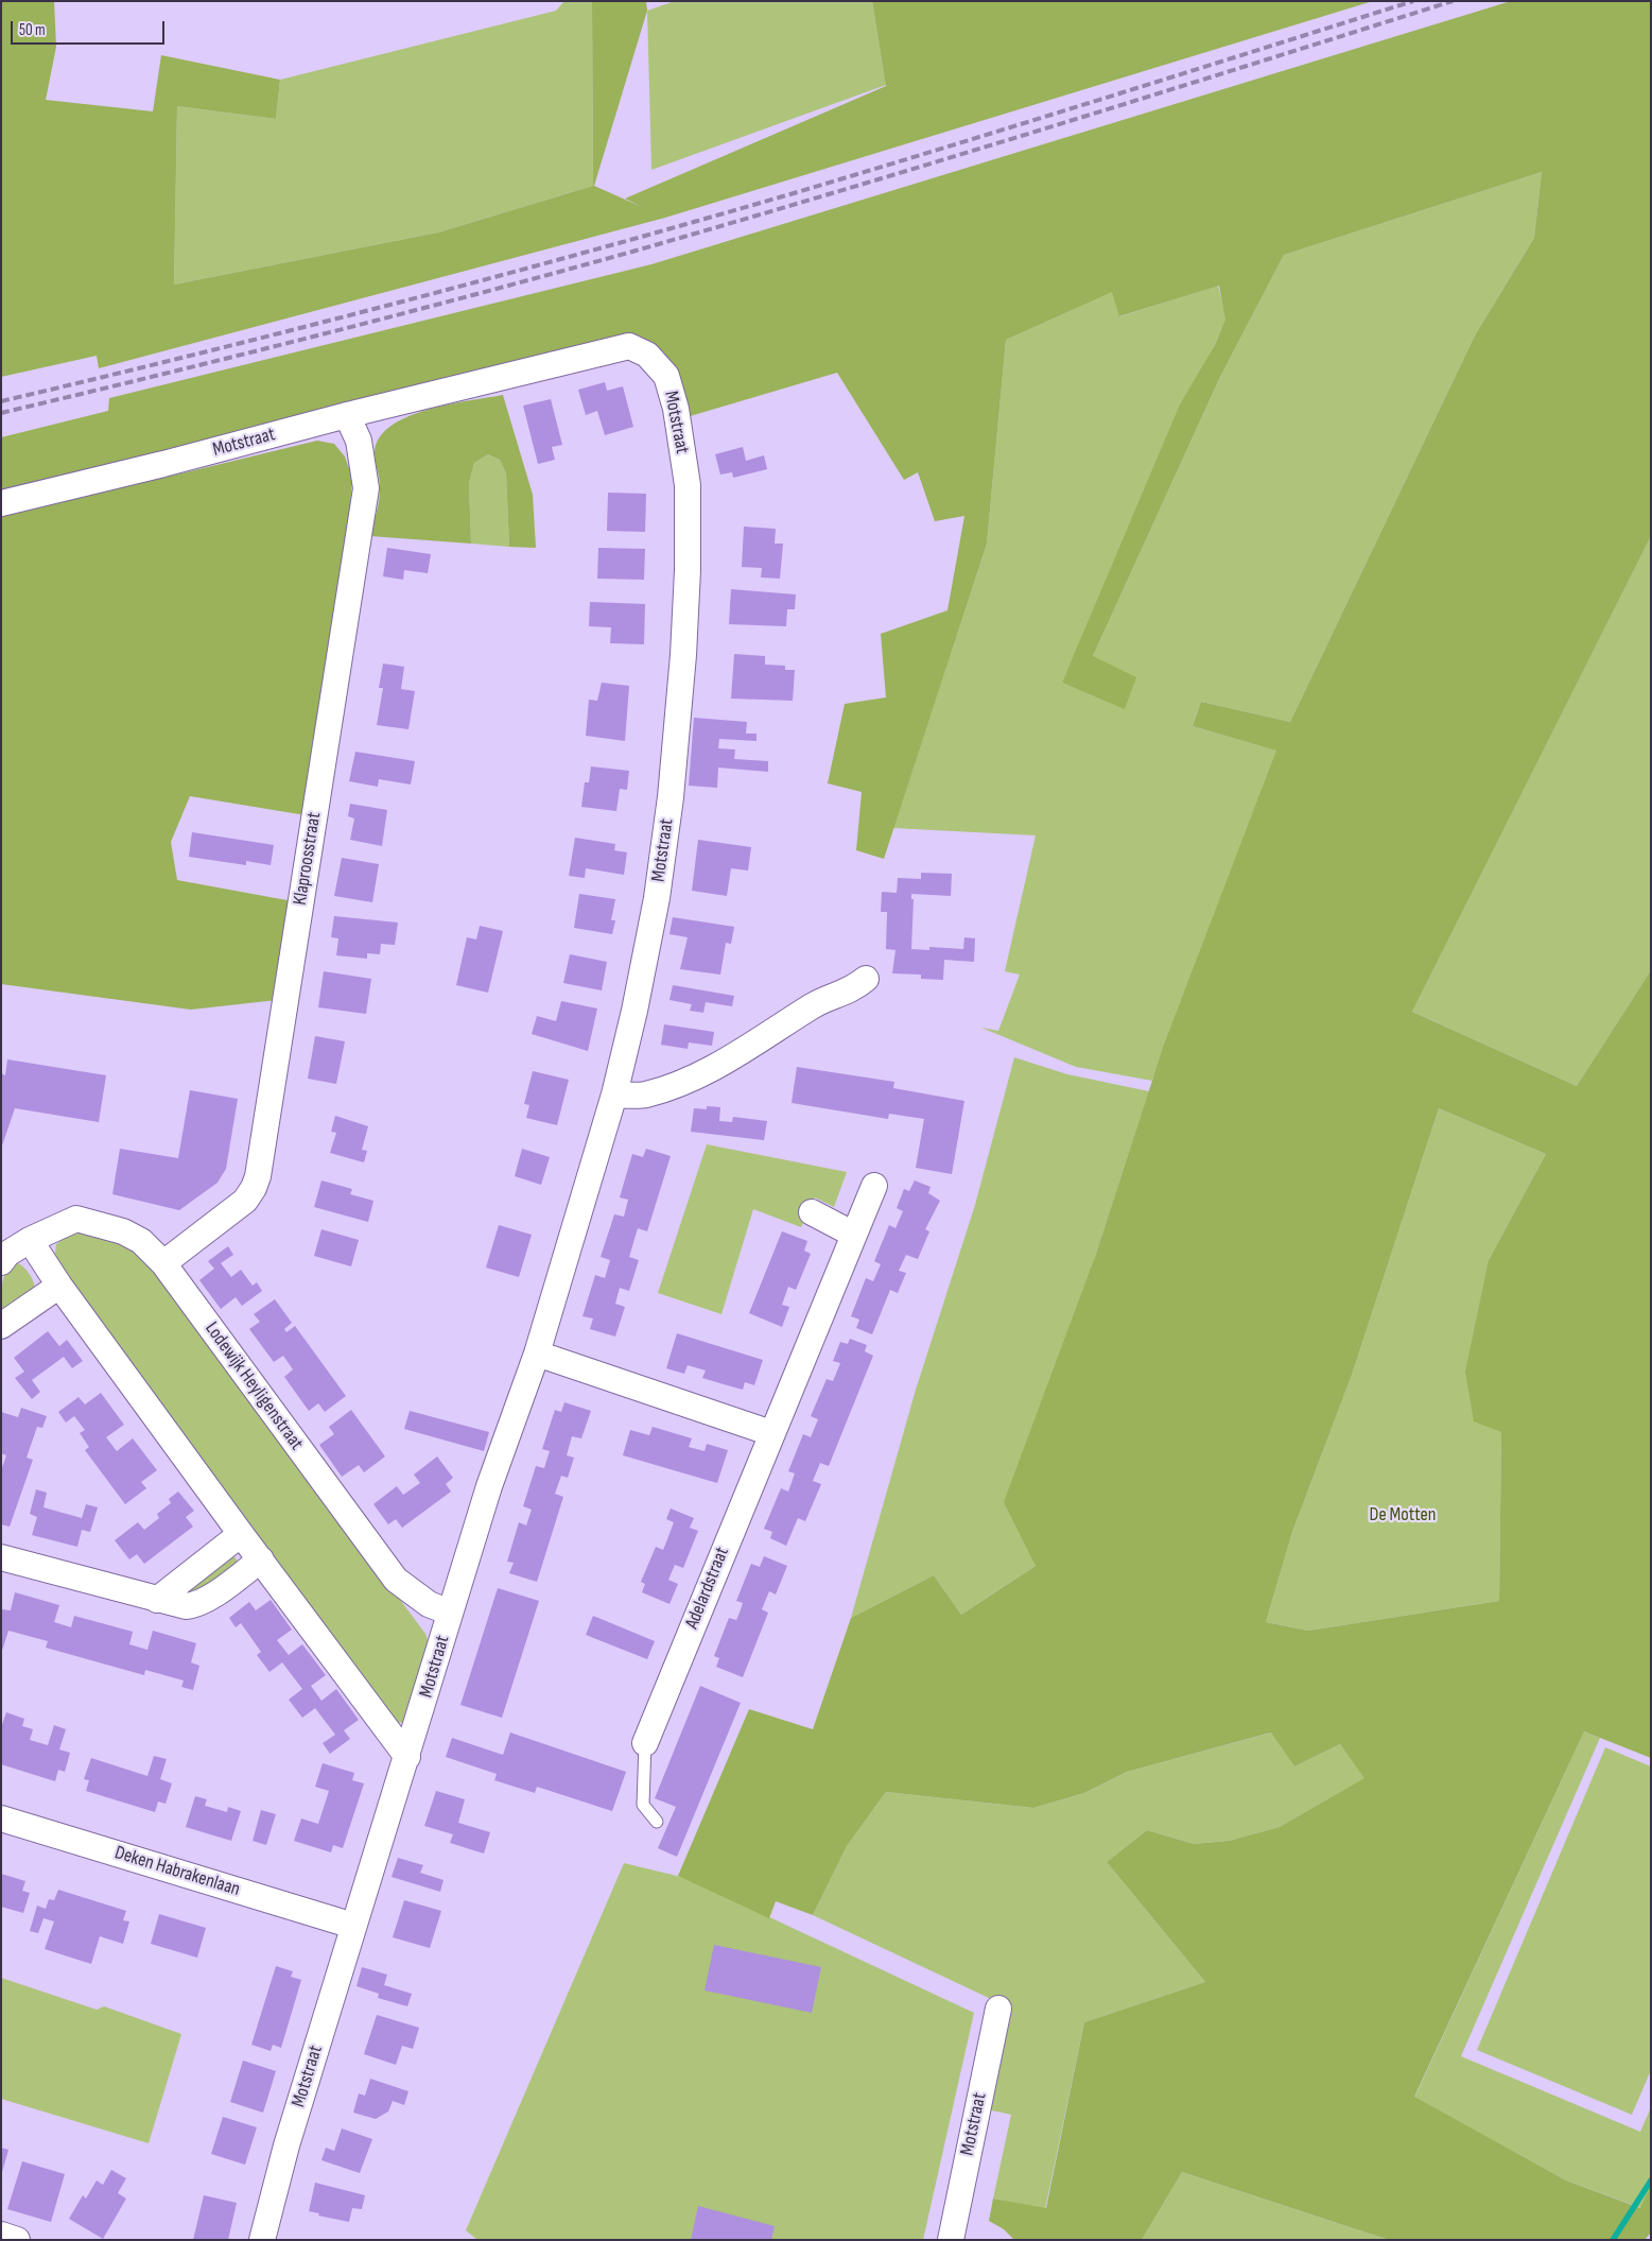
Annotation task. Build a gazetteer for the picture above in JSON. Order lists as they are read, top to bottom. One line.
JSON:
{"streets":{"street":["Motstraat","Klaproosstraat","Lodewijk Heyligenstraat","Adelardstraat","Deken Habrakenlaan"]},"crossings":[["Motstraat","Klaproosstraat"],["Motstraat","Lodewijk Heyligenstraat"],["Motstraat","Deken Habrakenlaan"],["Klaproosstraat","Lodewijk Heyligenstraat"]],"parks":["De Motten"],"scale_bar":"50 m"}
